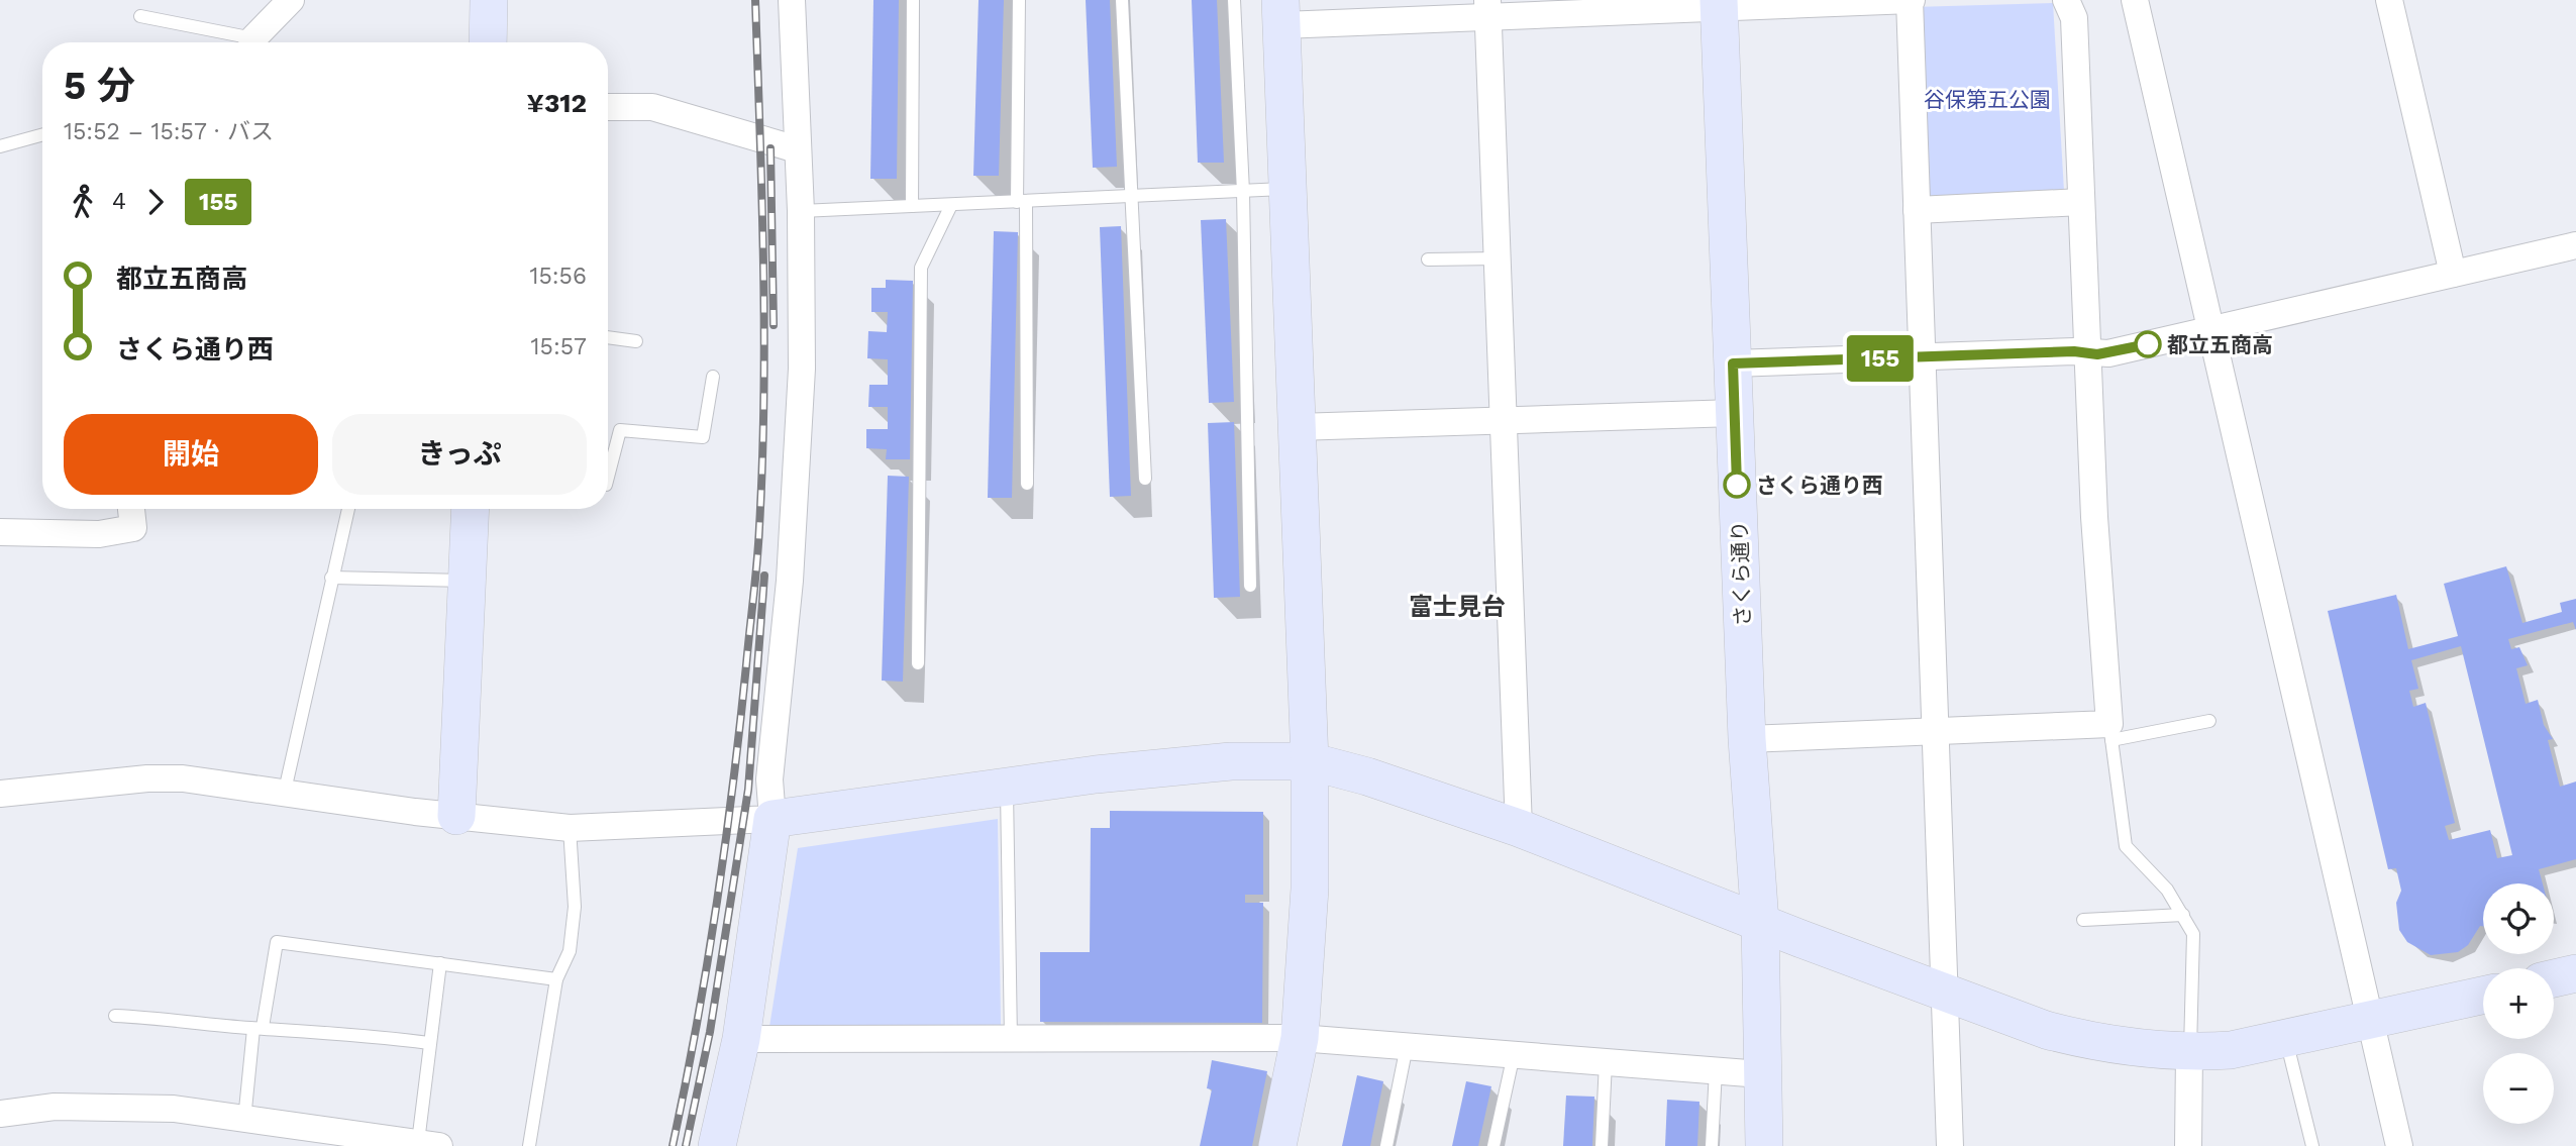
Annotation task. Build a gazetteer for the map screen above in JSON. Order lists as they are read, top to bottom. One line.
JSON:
{"streets":{"street":["さくら通り"]},"districts":["富士見台"],"parks":["谷保第五公園"],"places":["都立五商高","さくら通り西"],"lines":["bus line 155"],"page":{"on_map":"155","heading":["5 分","15:52 – 15:57 · バス","¥312"],"legs":["4","155"],"list":[{"name":"都立五商高","value":"15:56"},{"name":"さくら通り西","value":"15:57"}],"buttons":["開始","きっぷ"],"map_buttons":["+","−"]}}
